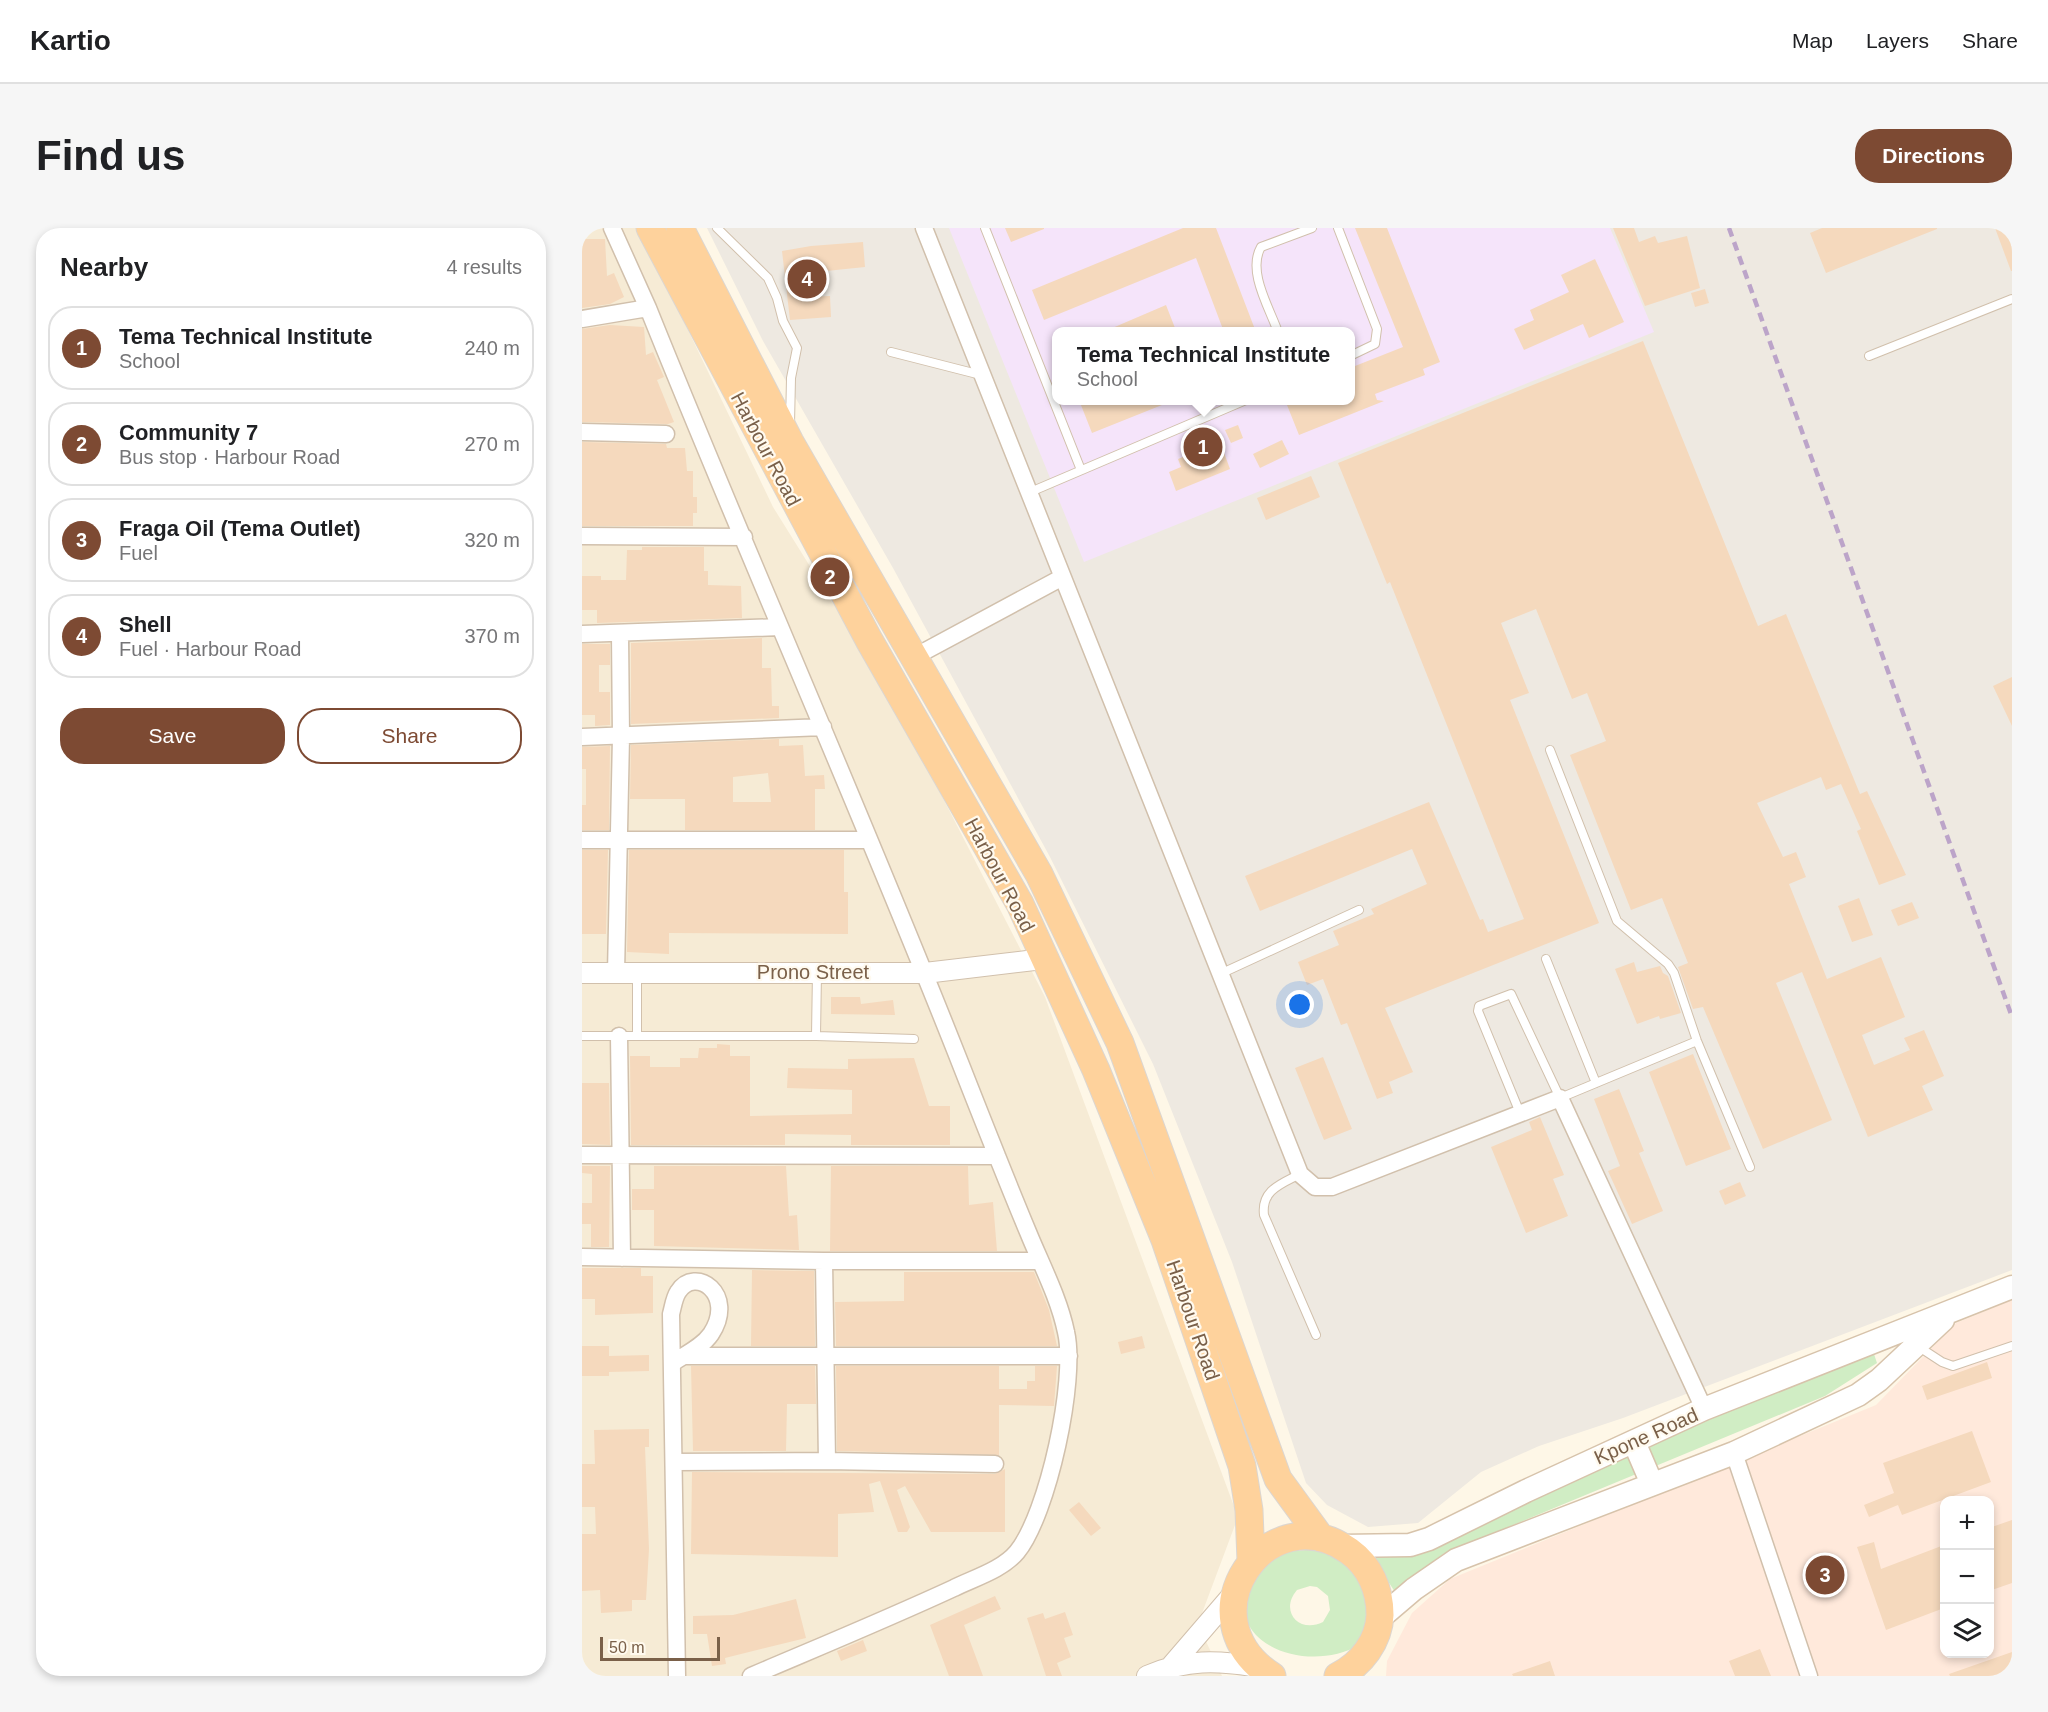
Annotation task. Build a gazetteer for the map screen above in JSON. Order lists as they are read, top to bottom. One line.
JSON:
{"streets":{"highway":["Harbour Road"],"main road":["Kpone Road"],"street":["Prono Street"]},"crossings":[["Harbour Road","Prono Street"],["Harbour Road","Kpone Road"]],"scale_bar":"50 m","page":{"header":"Kartio","nav":["Map","Layers","Share"],"buttons":["Directions",["Save","Share"]],"title":"Find us","heading":["Nearby","4 results"],"pins":["4","1","2","3"],"list":[{"mark":"1","name":"Tema Technical Institute","note":"School","value":"240 m"},{"mark":"2","name":"Community 7","note":"Bus stop · Harbour Road","value":"270 m"},{"mark":"3","name":"Fraga Oil (Tema Outlet)","note":"Fuel","value":"320 m"},{"mark":"4","name":"Shell","note":"Fuel · Harbour Road","value":"370 m"}],"popup":["Tema Technical Institute","School"],"map_buttons":["+","−"],"scale":"50 m"}}
